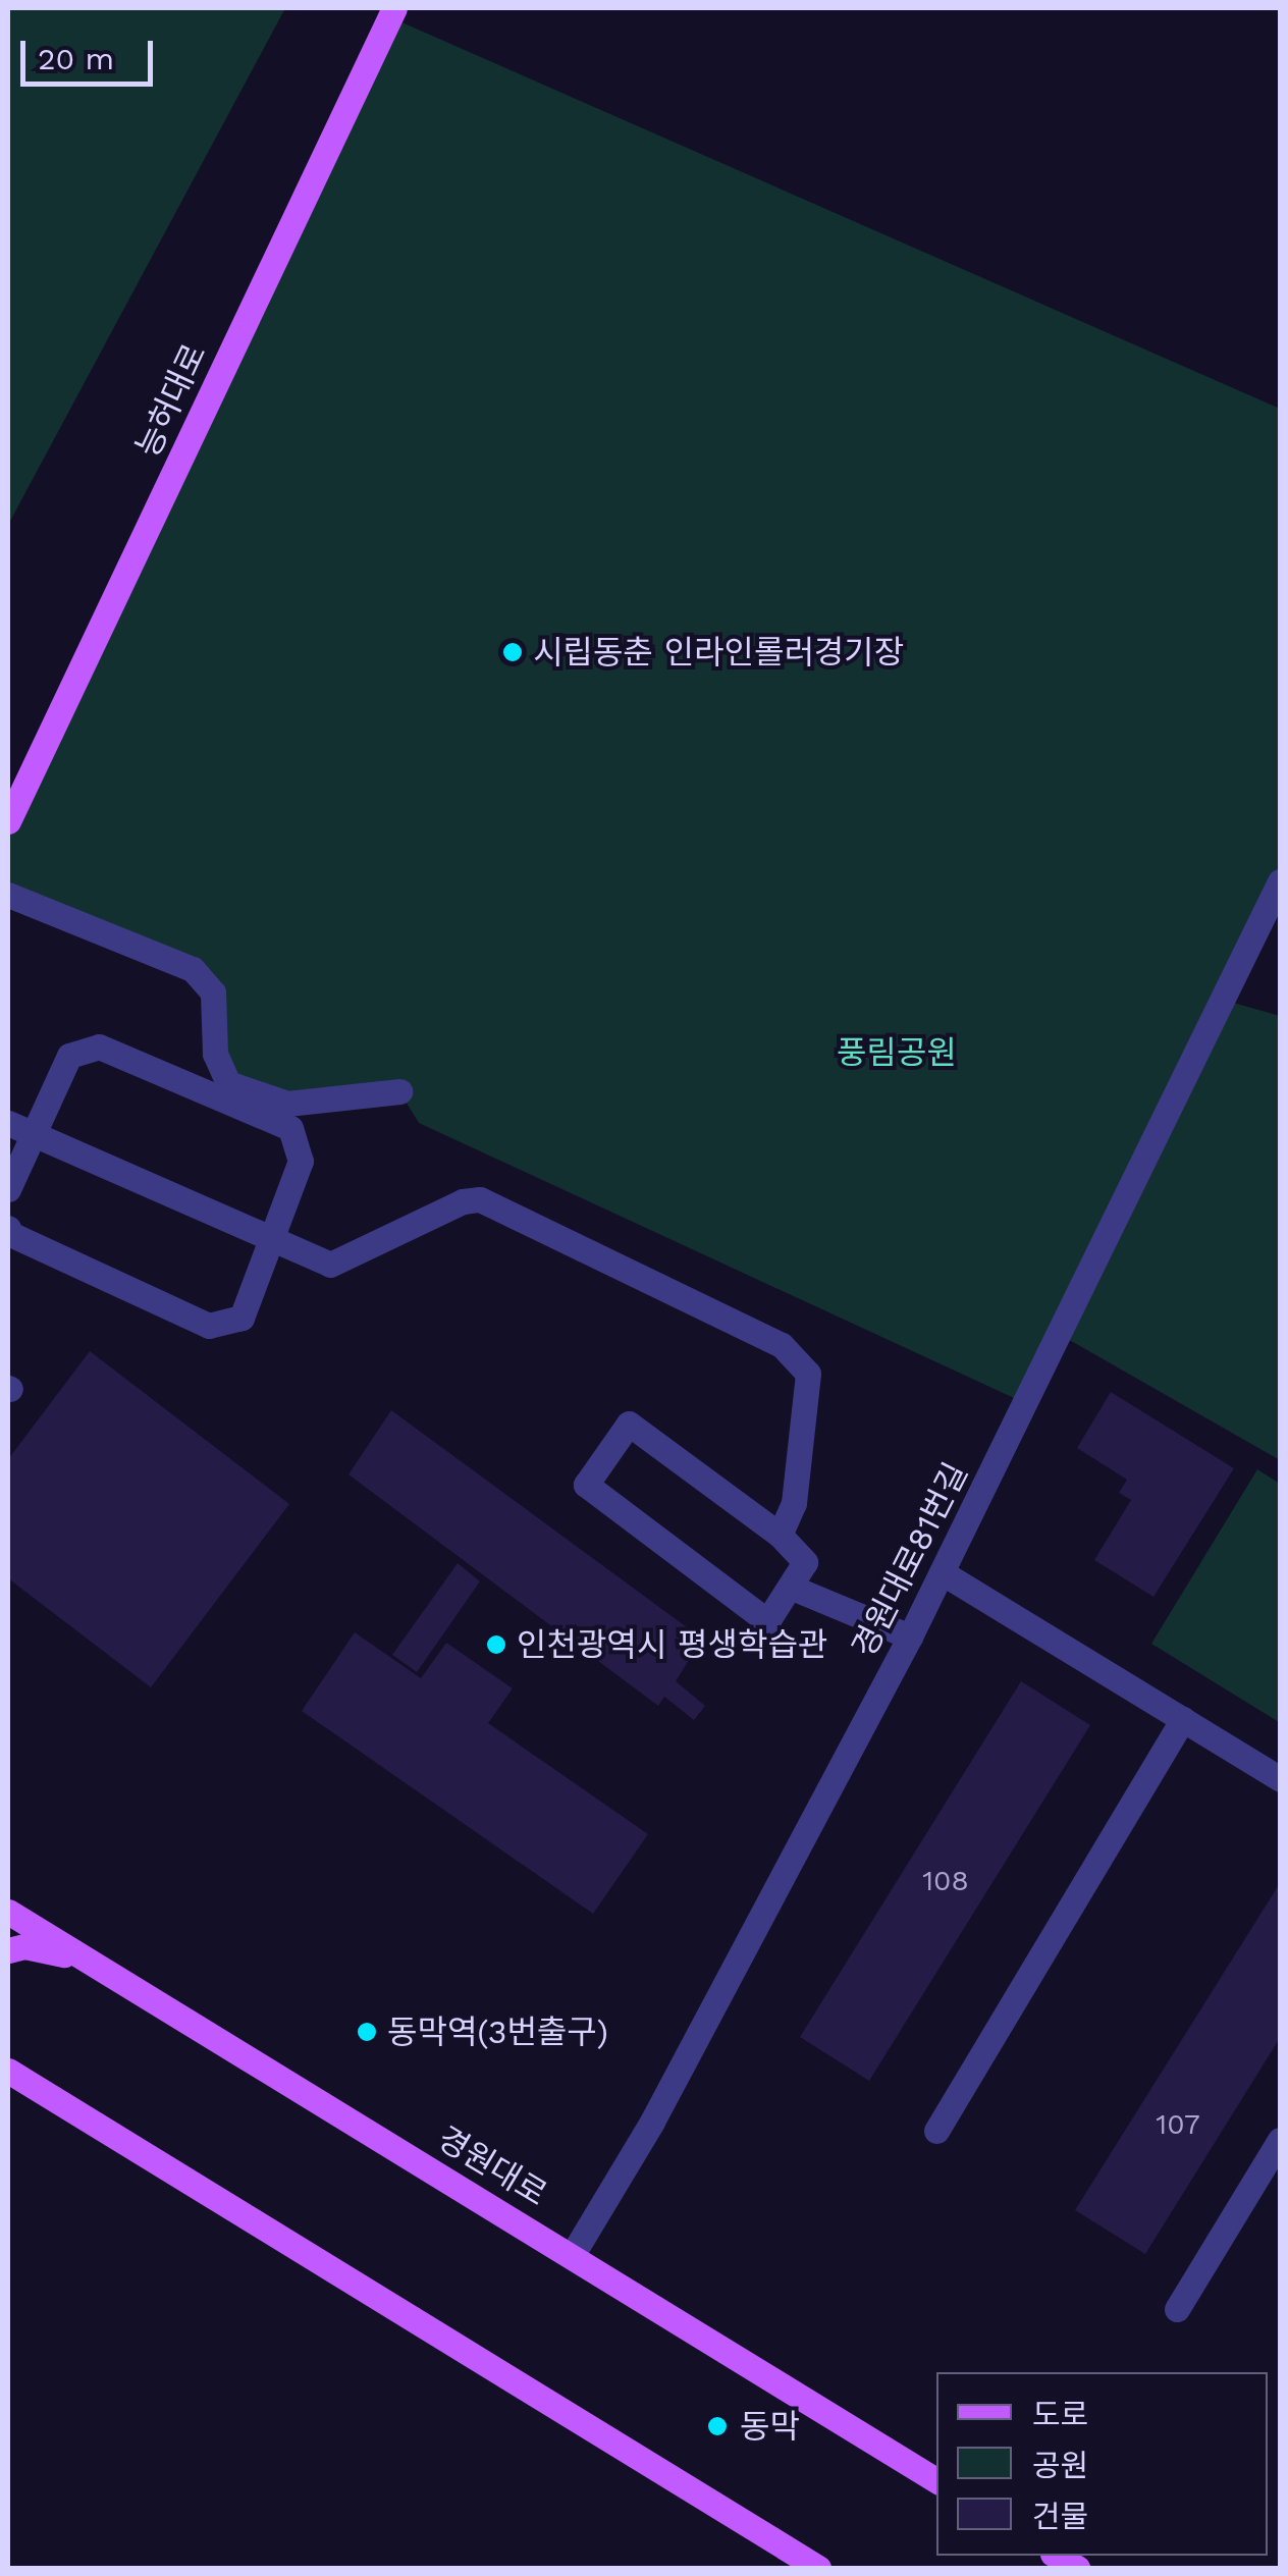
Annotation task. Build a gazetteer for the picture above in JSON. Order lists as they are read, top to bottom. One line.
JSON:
{"streets":{"main road":["능허대로","경원대로"],"street":["경원대로81번길"]},"crossings":[["경원대로81번길","경원대로"]],"parks":["풍림공원"],"places":["시립동춘 인라인롤러경기장","인천광역시 평생학습관","동막역(3번출구)","동막"],"house_numbers":["108","107"],"legend":["도로","공원","건물"],"scale_bar":"20 m"}
